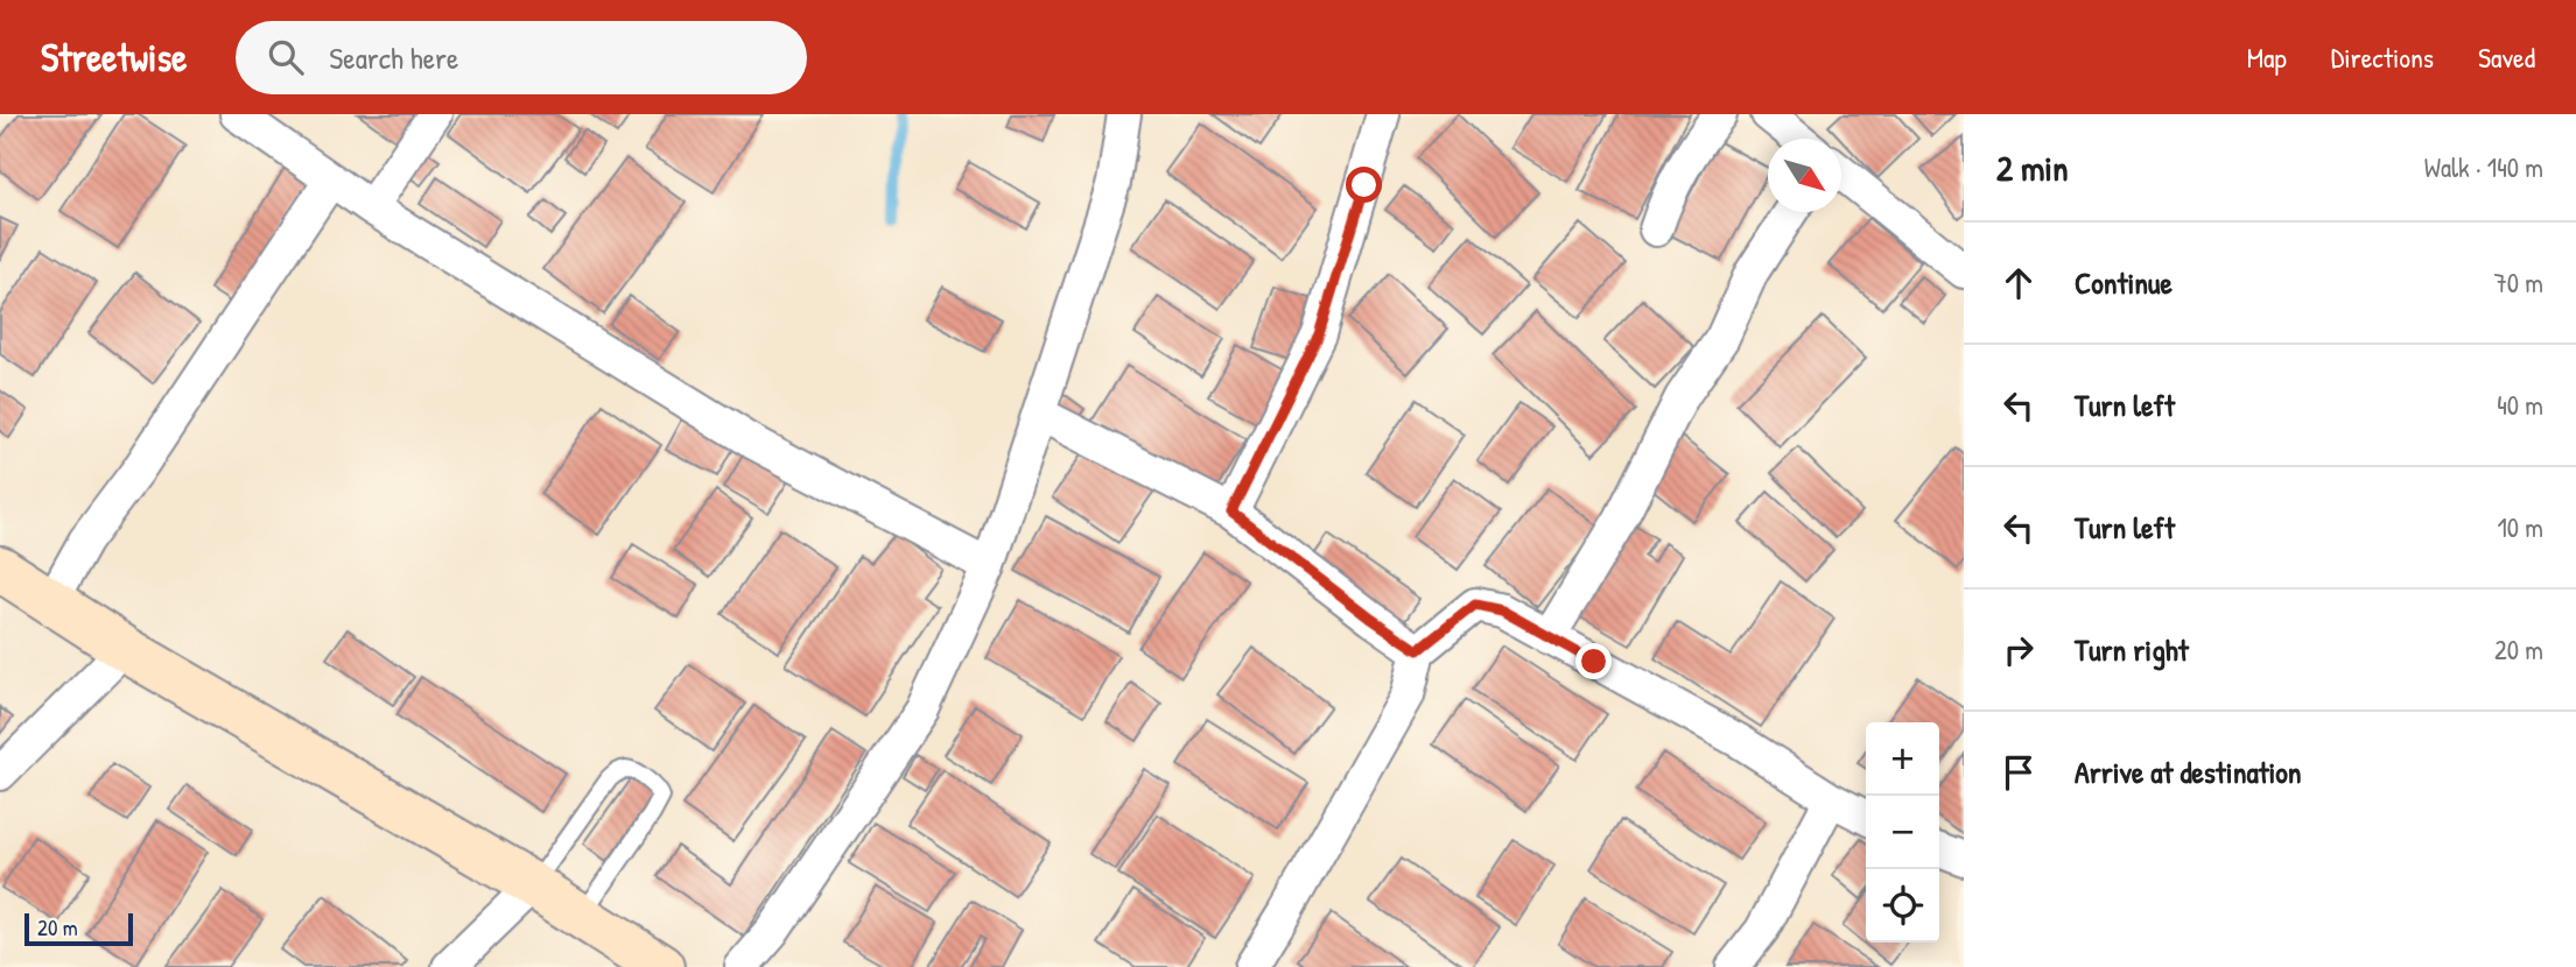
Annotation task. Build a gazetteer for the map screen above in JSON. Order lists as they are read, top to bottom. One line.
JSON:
{"scale_bar":"20 m","north":"bottom right","page":{"header":"Streetwise","search":"Search here","nav":["Map","Directions","Saved"],"heading":["2 min","Walk · 140 m"],"list":[["Continue","70 m"],["Turn left","40 m"],["Turn left","10 m"],["Turn right","20 m"],"Arrive at destination"],"map_buttons":["+","−"],"scale":"20 m"}}
